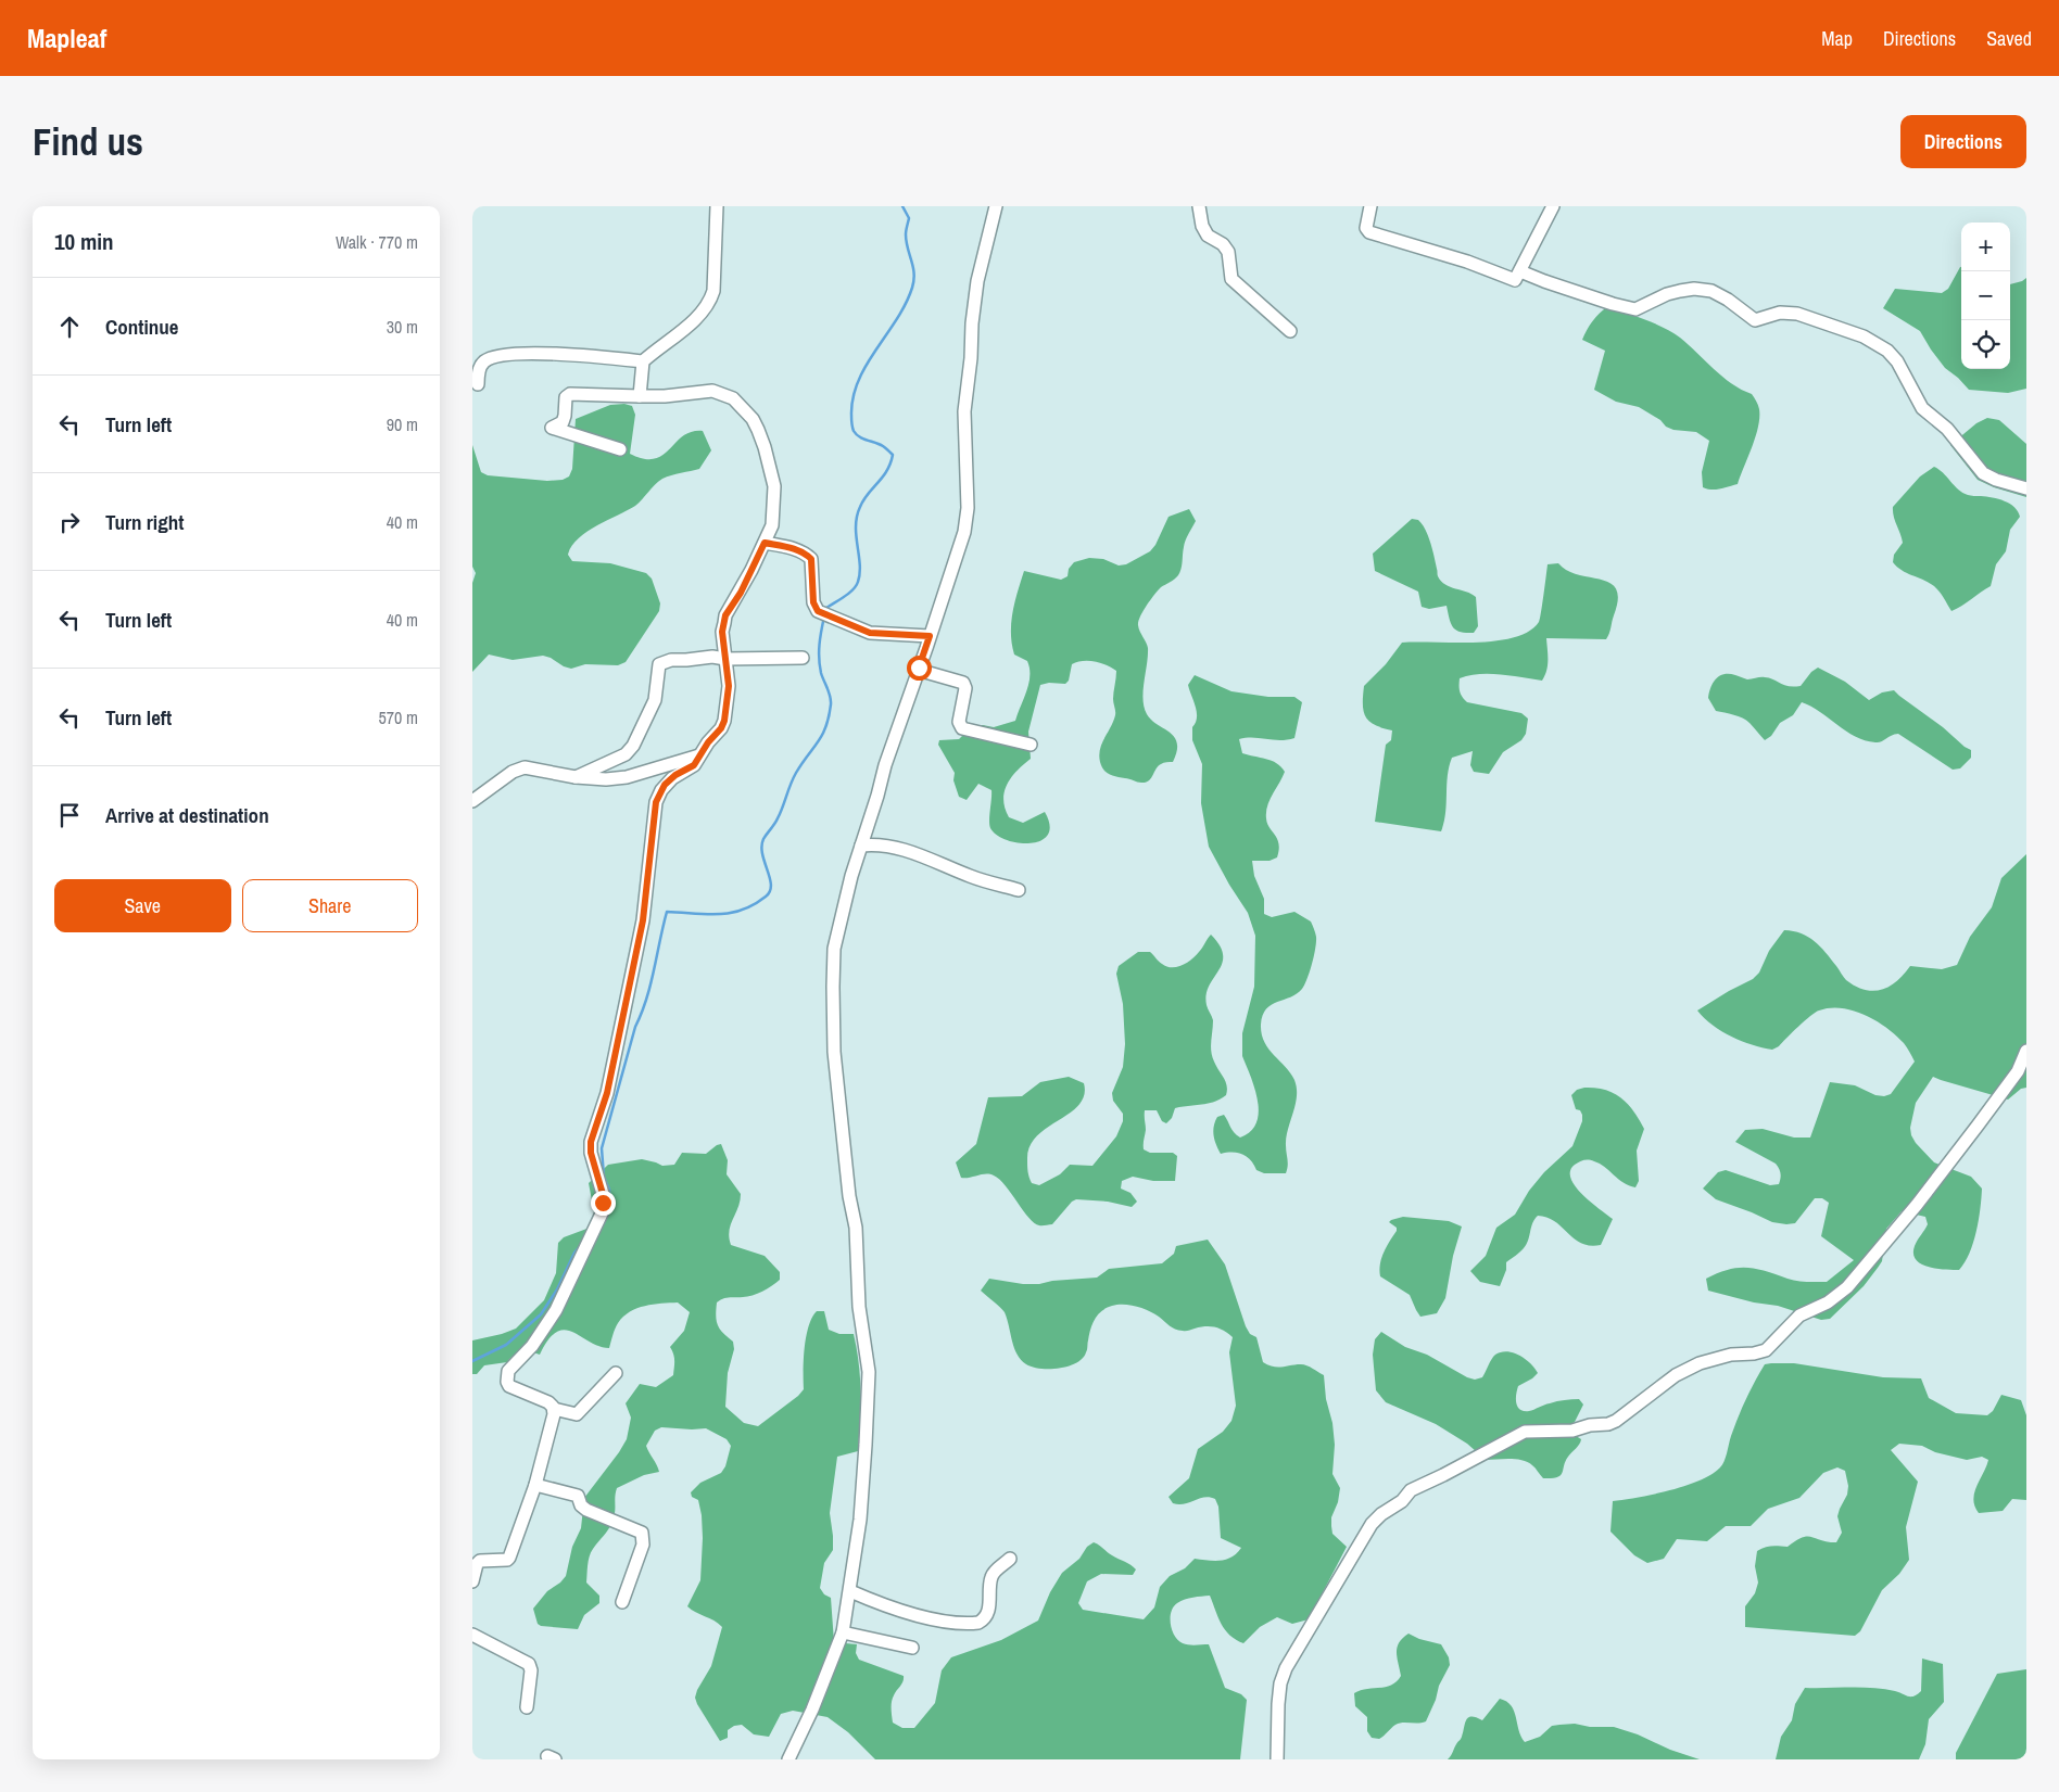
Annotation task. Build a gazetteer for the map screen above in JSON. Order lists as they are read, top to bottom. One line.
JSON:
{"page":{"header":"Mapleaf","nav":["Map","Directions","Saved"],"buttons":["Directions",["Save","Share"]],"title":"Find us","heading":["10 min","Walk · 770 m"],"map_buttons":["+","−"],"list":[["Continue","30 m"],["Turn left","90 m"],["Turn right","40 m"],["Turn left","40 m"],["Turn left","570 m"],"Arrive at destination"]}}
